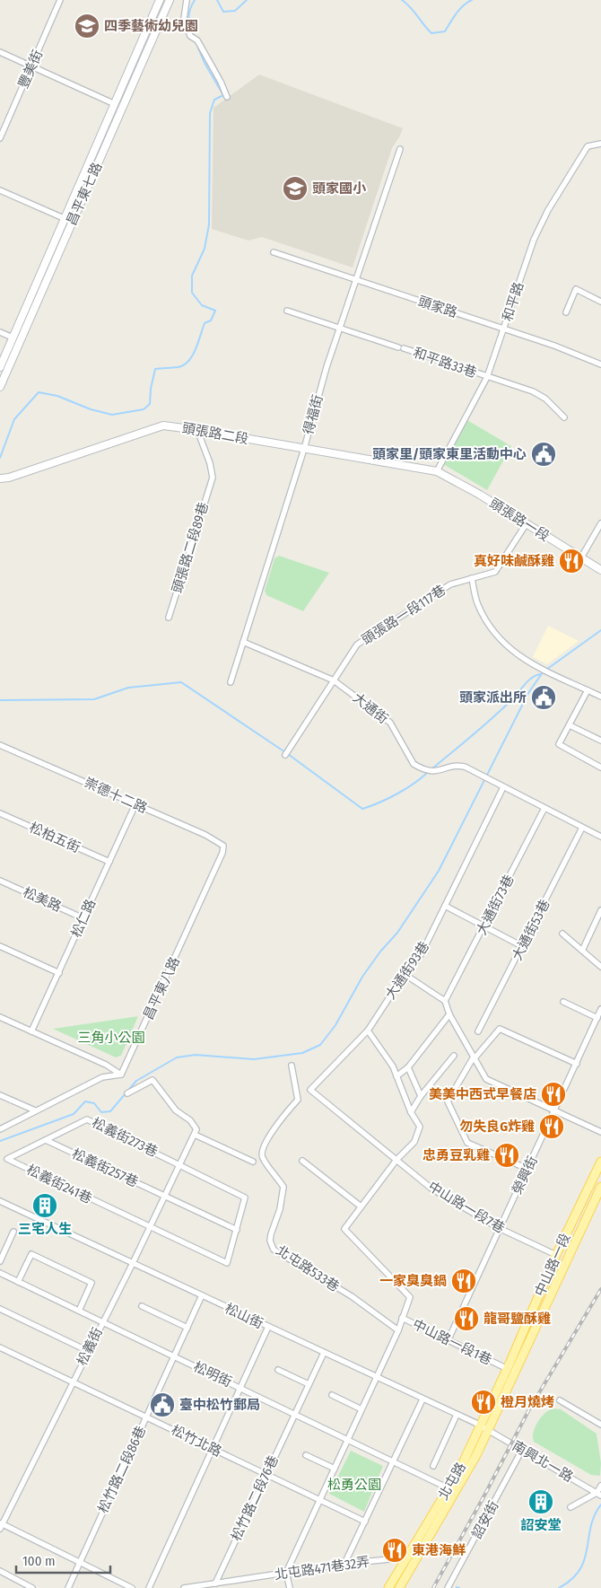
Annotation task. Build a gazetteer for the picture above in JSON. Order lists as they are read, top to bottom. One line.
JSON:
{"streets":{"main road":["中山路一段","北屯路"],"street":["豐美街","昌平東七路","和平路","頭家路","和平路33巷","得福街","頭張路二段","頭張路一段","頭張路二段89巷","頭張路一段117巷","大通街","崇德十二路","松柏五街","松美路","大通街73巷","松仁路","大通街53巷","大通街93巷","昌平東八路","松義街273巷","松義街257巷","榮興街","松義街241巷","中山路一段7巷","北屯路533巷","松山街","中山路一段1巷","松義街","松明街","松竹北路","南興北一路","松竹路二段86巷","松竹路二段76巷","詔安街","北屯路471巷32弄"]},"crossings":[["和平路","頭家路"],["和平路","和平路33巷"],["和平路","頭張路二段"],["和平路","頭張路一段"],["頭家路","得福街"],["和平路33巷","得福街"],["得福街","頭張路二段"],["得福街","大通街"],["頭張路二段","頭張路一段"],["頭張路二段","頭張路二段89巷"],["頭張路一段","頭張路一段117巷"],["頭張路一段117巷","大通街"],["大通街","大通街73巷"],["大通街","大通街53巷"],["大通街","大通街93巷"],["崇德十二路","松仁路"],["崇德十二路","昌平東八路"],["松柏五街","松仁路"],["松美路","松仁路"],["大通街93巷","中山路一段7巷"],["松義街273巷","松義街257巷"],["松義街273巷","松義街241巷"],["松義街273巷","松義街"],["松義街257巷","松義街241巷"],["松義街257巷","松義街"],["榮興街","中山路一段7巷"],["榮興街","中山路一段1巷"],["松義街241巷","松義街"],["中山路一段7巷","中山路一段"],["中山路一段7巷","中山路一段1巷"],["中山路一段","中山路一段1巷"],["中山路一段","北屯路"],["松山街","松義街"],["松山街","南興北一路"],["松山街","松竹路二段86巷"],["松山街","北屯路"],["松山街","松竹路二段76巷"],["中山路一段1巷","北屯路"],["松義街","松明街"],["松義街","松竹北路"],["松明街","松竹路二段86巷"],["松明街","北屯路"],["松明街","松竹路二段76巷"],["松竹北路","松竹路二段86巷"],["松竹北路","松竹路二段76巷"],["南興北一路","北屯路"],["南興北一路","詔安街"],["北屯路","北屯路471巷32弄"],["松竹路二段76巷","北屯路471巷32弄"]],"parks":["三角小公園","松勇公園"],"places":{"school or university":["四季藝術幼兒園","頭家國小"],"public building":["頭家里/頭家東里活動中心","頭家派出所","臺中松竹郵局"],"restaurant":["真好味鹹酥雞","美美中西式早餐店","勿失良G炸雞","忠勇豆乳雞","一家臭臭鍋","龍哥鹽酥雞","橙月燒烤","東港海鮮"],"building":["三宅人生","詔安堂"]},"scale_bar":"100 m"}
